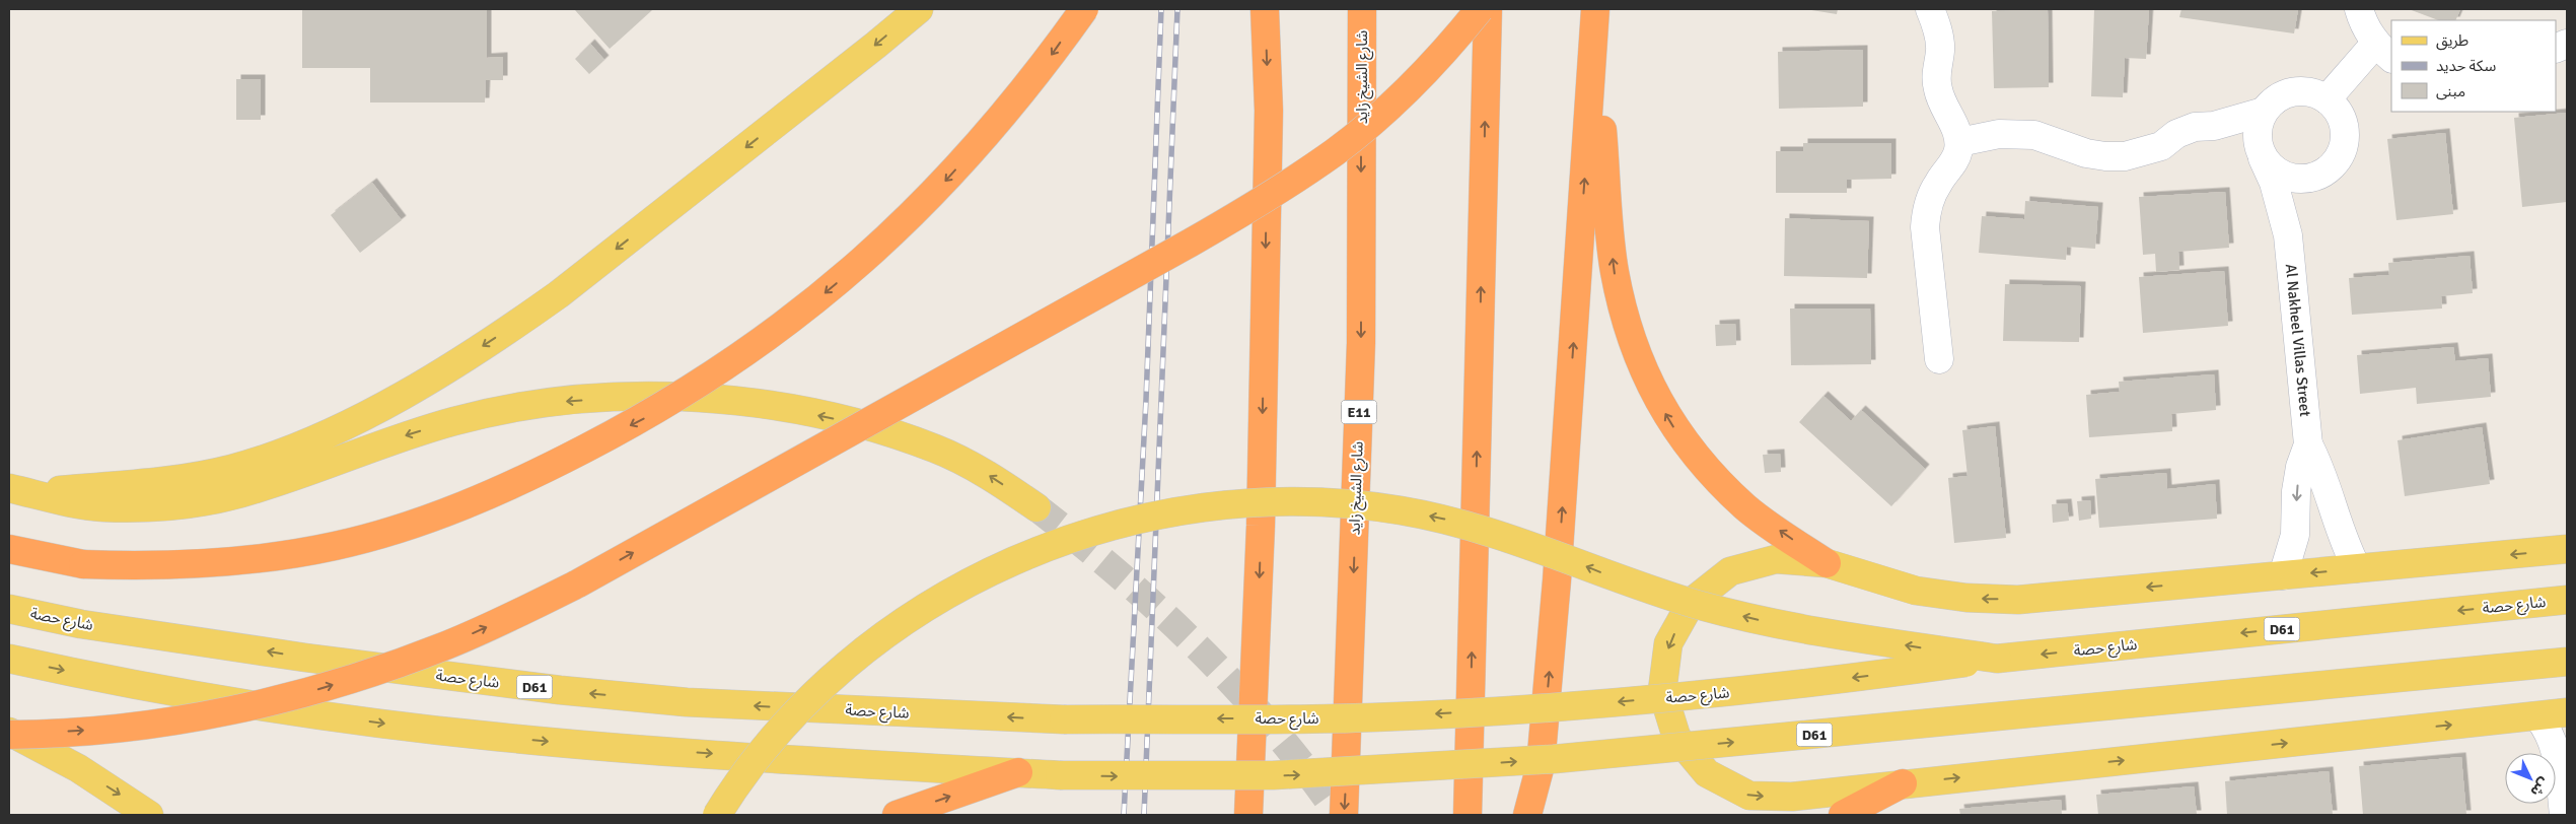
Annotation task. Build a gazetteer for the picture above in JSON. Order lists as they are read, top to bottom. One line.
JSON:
{"streets":{"highway":["شارع الشيخ زايد","E11"],"main road":["شارع حصة","D61"],"street":["Al Nakheel Villas Street"]},"legend":["طريق","سكة حديد","مبنى"],"north":"bottom right"}
